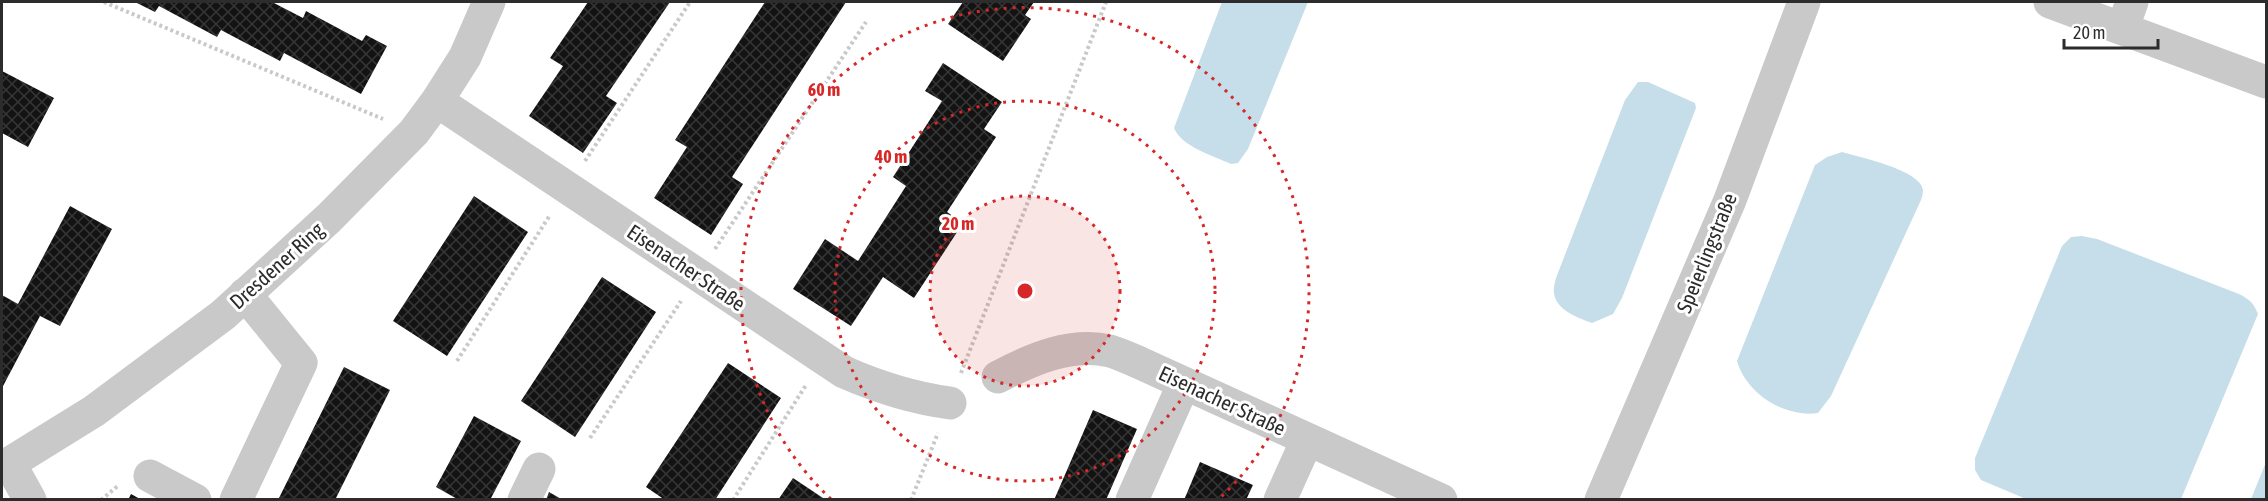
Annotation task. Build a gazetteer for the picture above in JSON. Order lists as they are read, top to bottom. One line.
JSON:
{"streets":{"street":["Speierlingstraße","Dresdener Ring","Eisenacher Straße"]},"crossings":[["Dresdener Ring","Eisenacher Straße"]],"scale_bar":"20 m","rings":["60 m","40 m","20 m"]}
